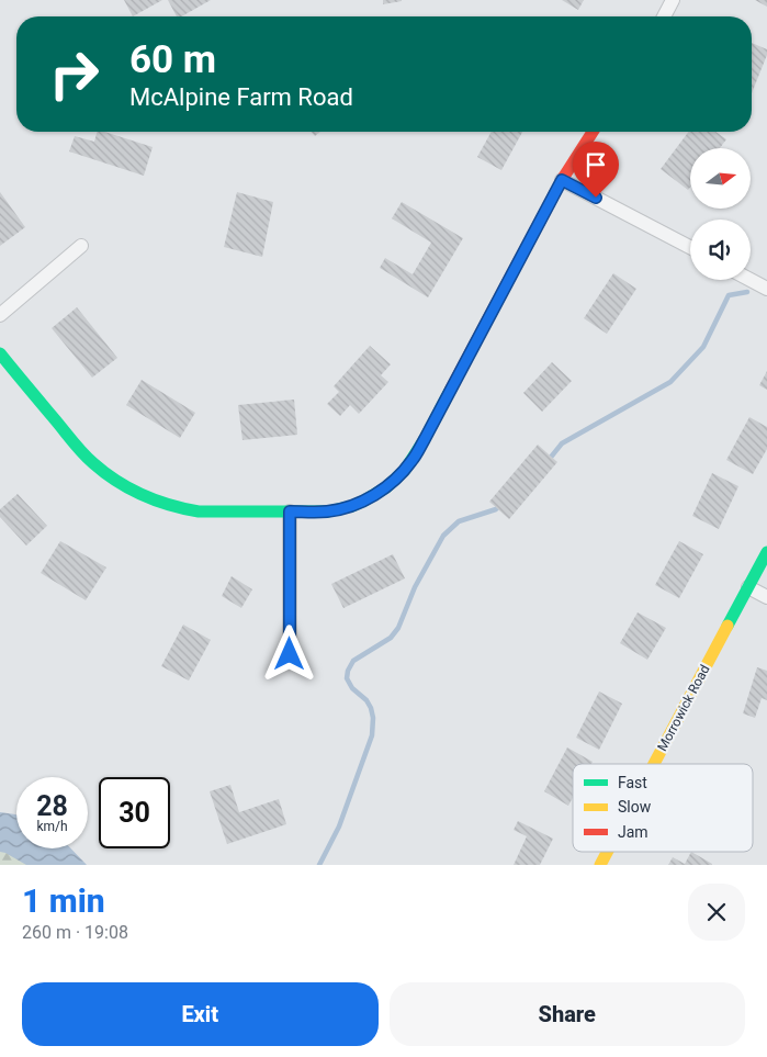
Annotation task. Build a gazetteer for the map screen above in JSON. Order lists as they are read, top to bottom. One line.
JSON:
{"streets":{"street":["Morrowick Road"]},"legend":["Fast","Slow","Jam"],"north":"right","page":{"turn":["60 m","McAlpine Farm Road"],"speed":"28 km/h","limit":"30","heading":["1 min","260 m · 19:08"],"buttons":["Exit","Share"]}}
